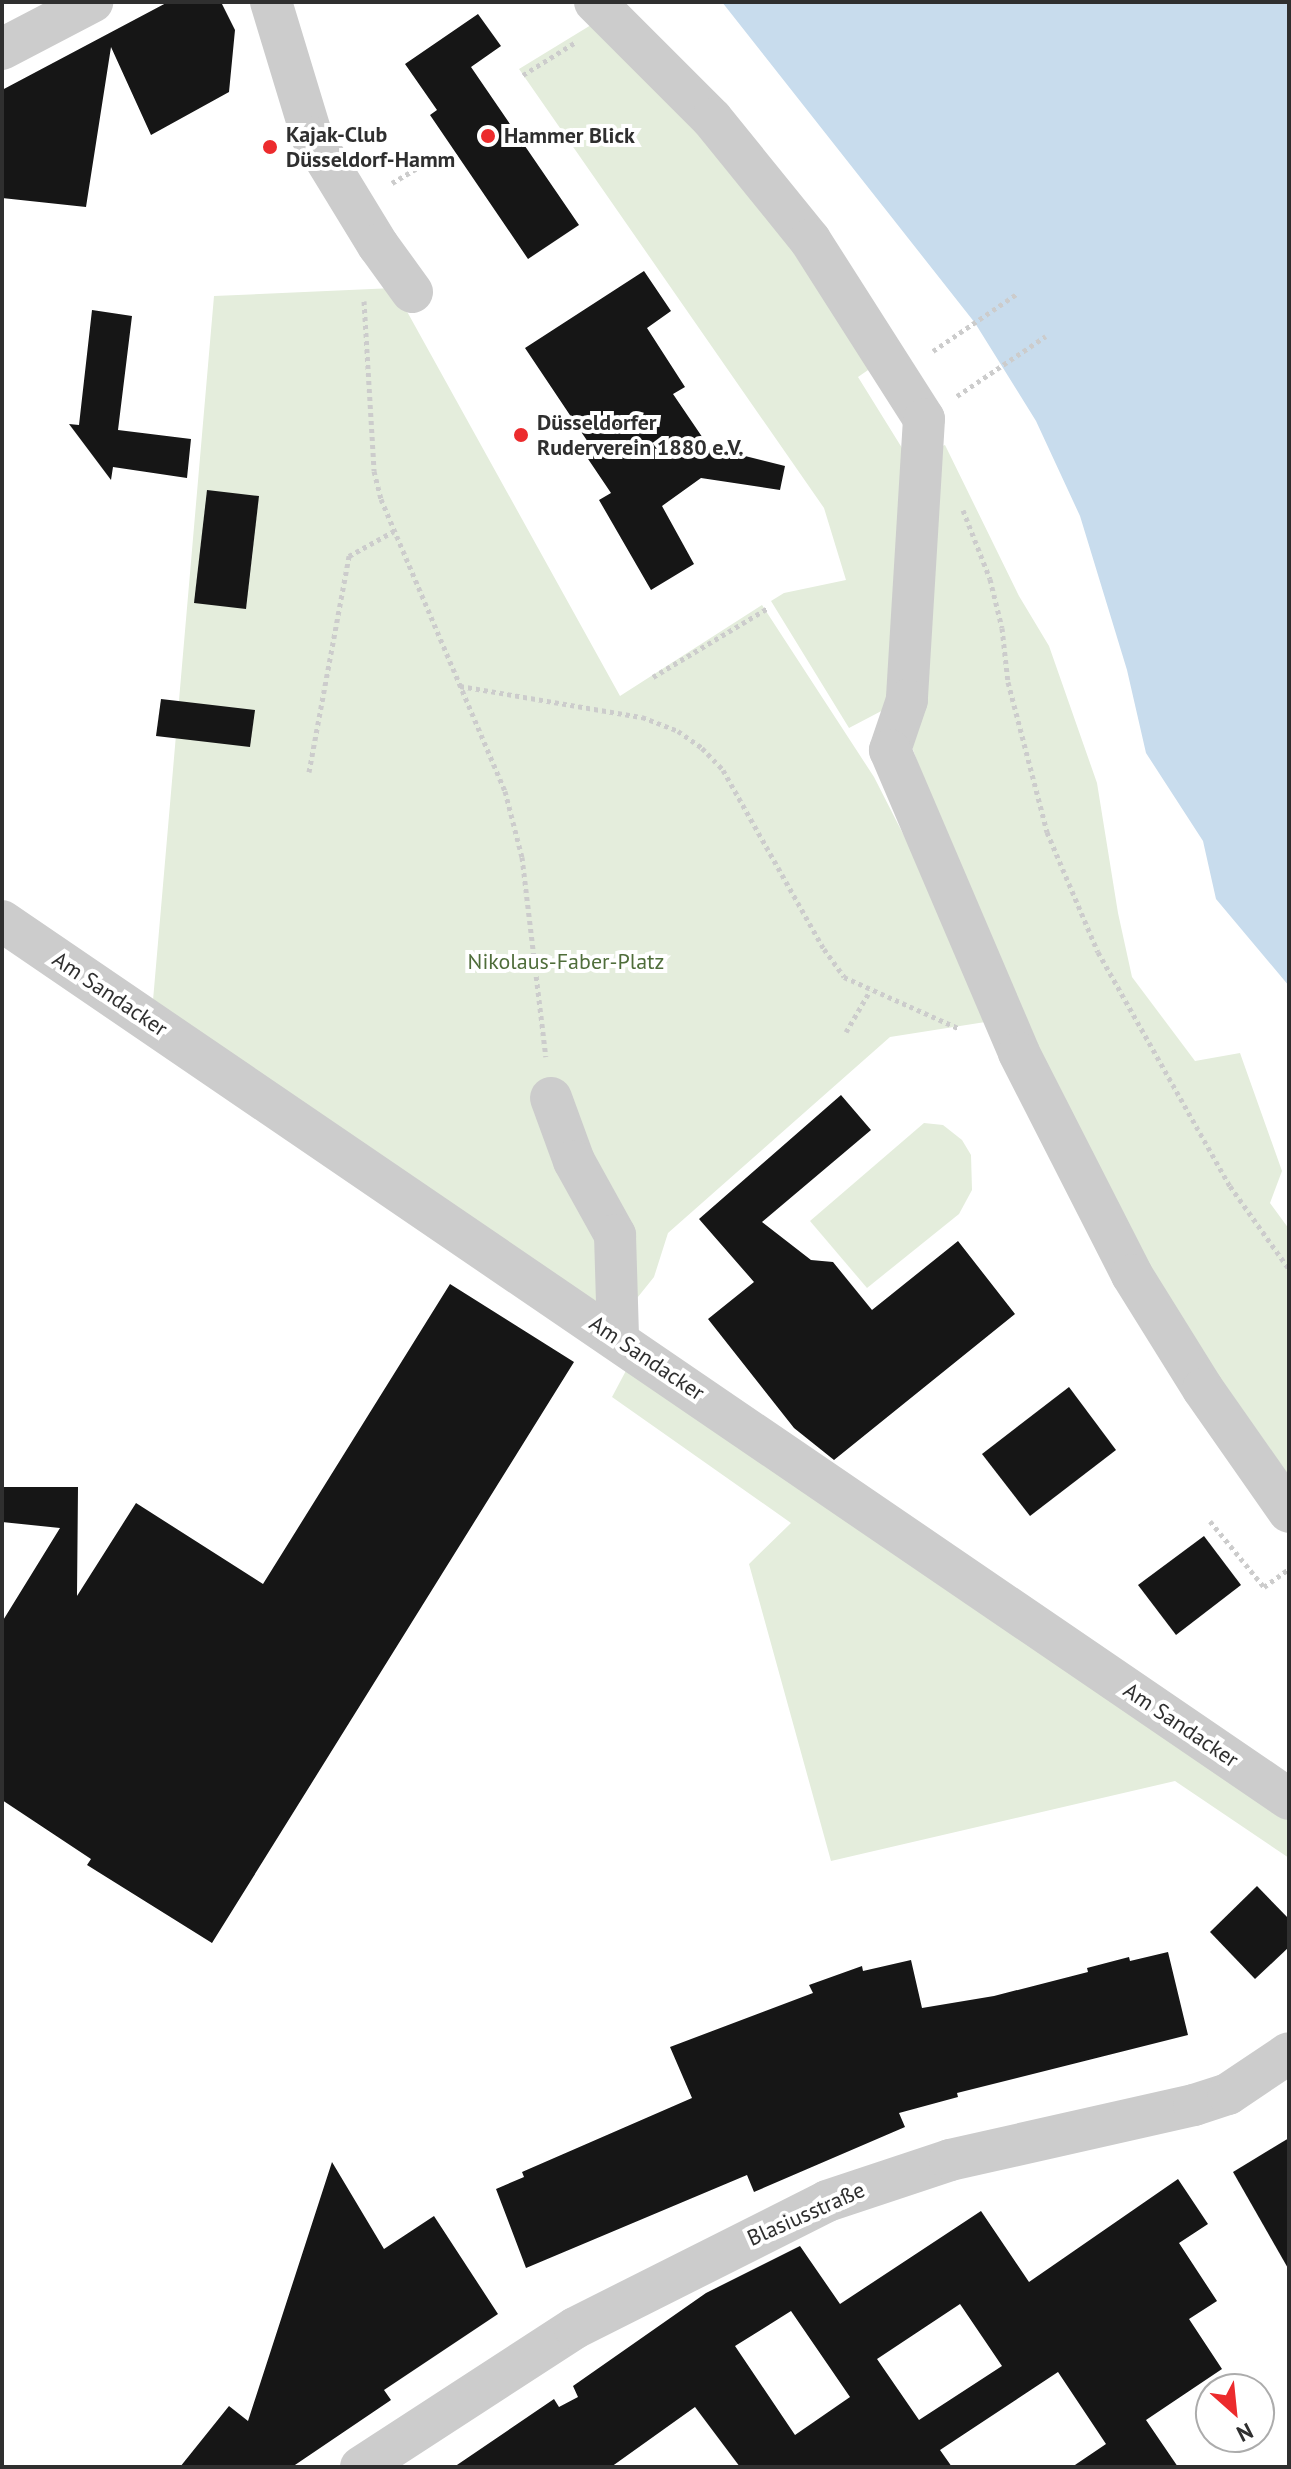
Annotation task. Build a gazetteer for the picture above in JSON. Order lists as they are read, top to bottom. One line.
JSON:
{"streets":{"street":["Am Sandacker","Blasiusstraße"]},"parks":["Nikolaus-Faber-Platz"],"places":["Hammer Blick","Kajak-Club Düsseldorf-Hamm","Düsseldorfer Ruderverein 1880 e.V."],"north":"bottom right"}
